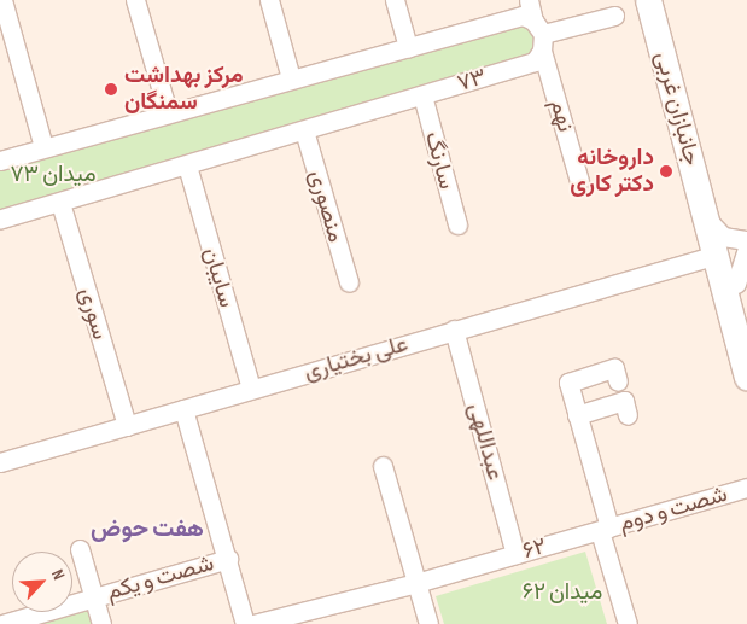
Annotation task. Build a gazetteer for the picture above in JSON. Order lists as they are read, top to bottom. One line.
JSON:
{"streets":{"main road":["جانبازان غربی"],"street":["۷۳","نهم","سارنگ","منصوری","سایبان","سوری","علی بختیاری","عبداللهی","شصت و دوم","۶۲","شصت و یکم"]},"crossings":[["۷۳","نهم"],["۷۳","سارنگ"],["۷۳","منصوری"],["۷۳","سایبان"],["۷۳","سوری"],["جانبازان غربی","علی بختیاری"],["سایبان","علی بختیاری"],["سوری","علی بختیاری"],["علی بختیاری","عبداللهی"],["عبداللهی","۶۲"],["شصت و دوم","۶۲"]],"districts":["هفت حوض"],"parks":["میدان ۷۳","میدان ۶۲"],"places":["مرکز بهداشت سمنگان","داروخانه دکتر کاری"],"north":"top right"}
